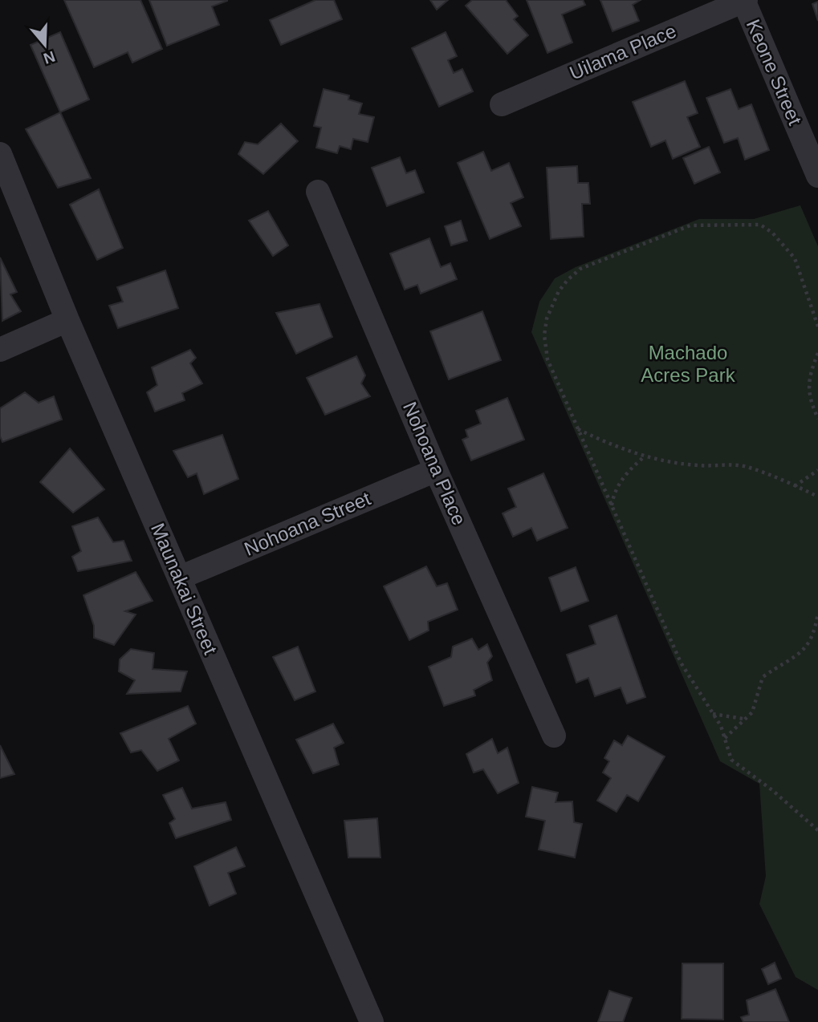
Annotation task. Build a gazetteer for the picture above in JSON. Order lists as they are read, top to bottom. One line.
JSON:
{"streets":{"street":["Uilama Place","Keone Street","Nohoana Place","Nohoana Street","Maunakai Street"]},"crossings":[["Uilama Place","Keone Street"],["Nohoana Place","Nohoana Street"],["Nohoana Street","Maunakai Street"]],"parks":["Machado Acres Park"],"north":"bottom"}
